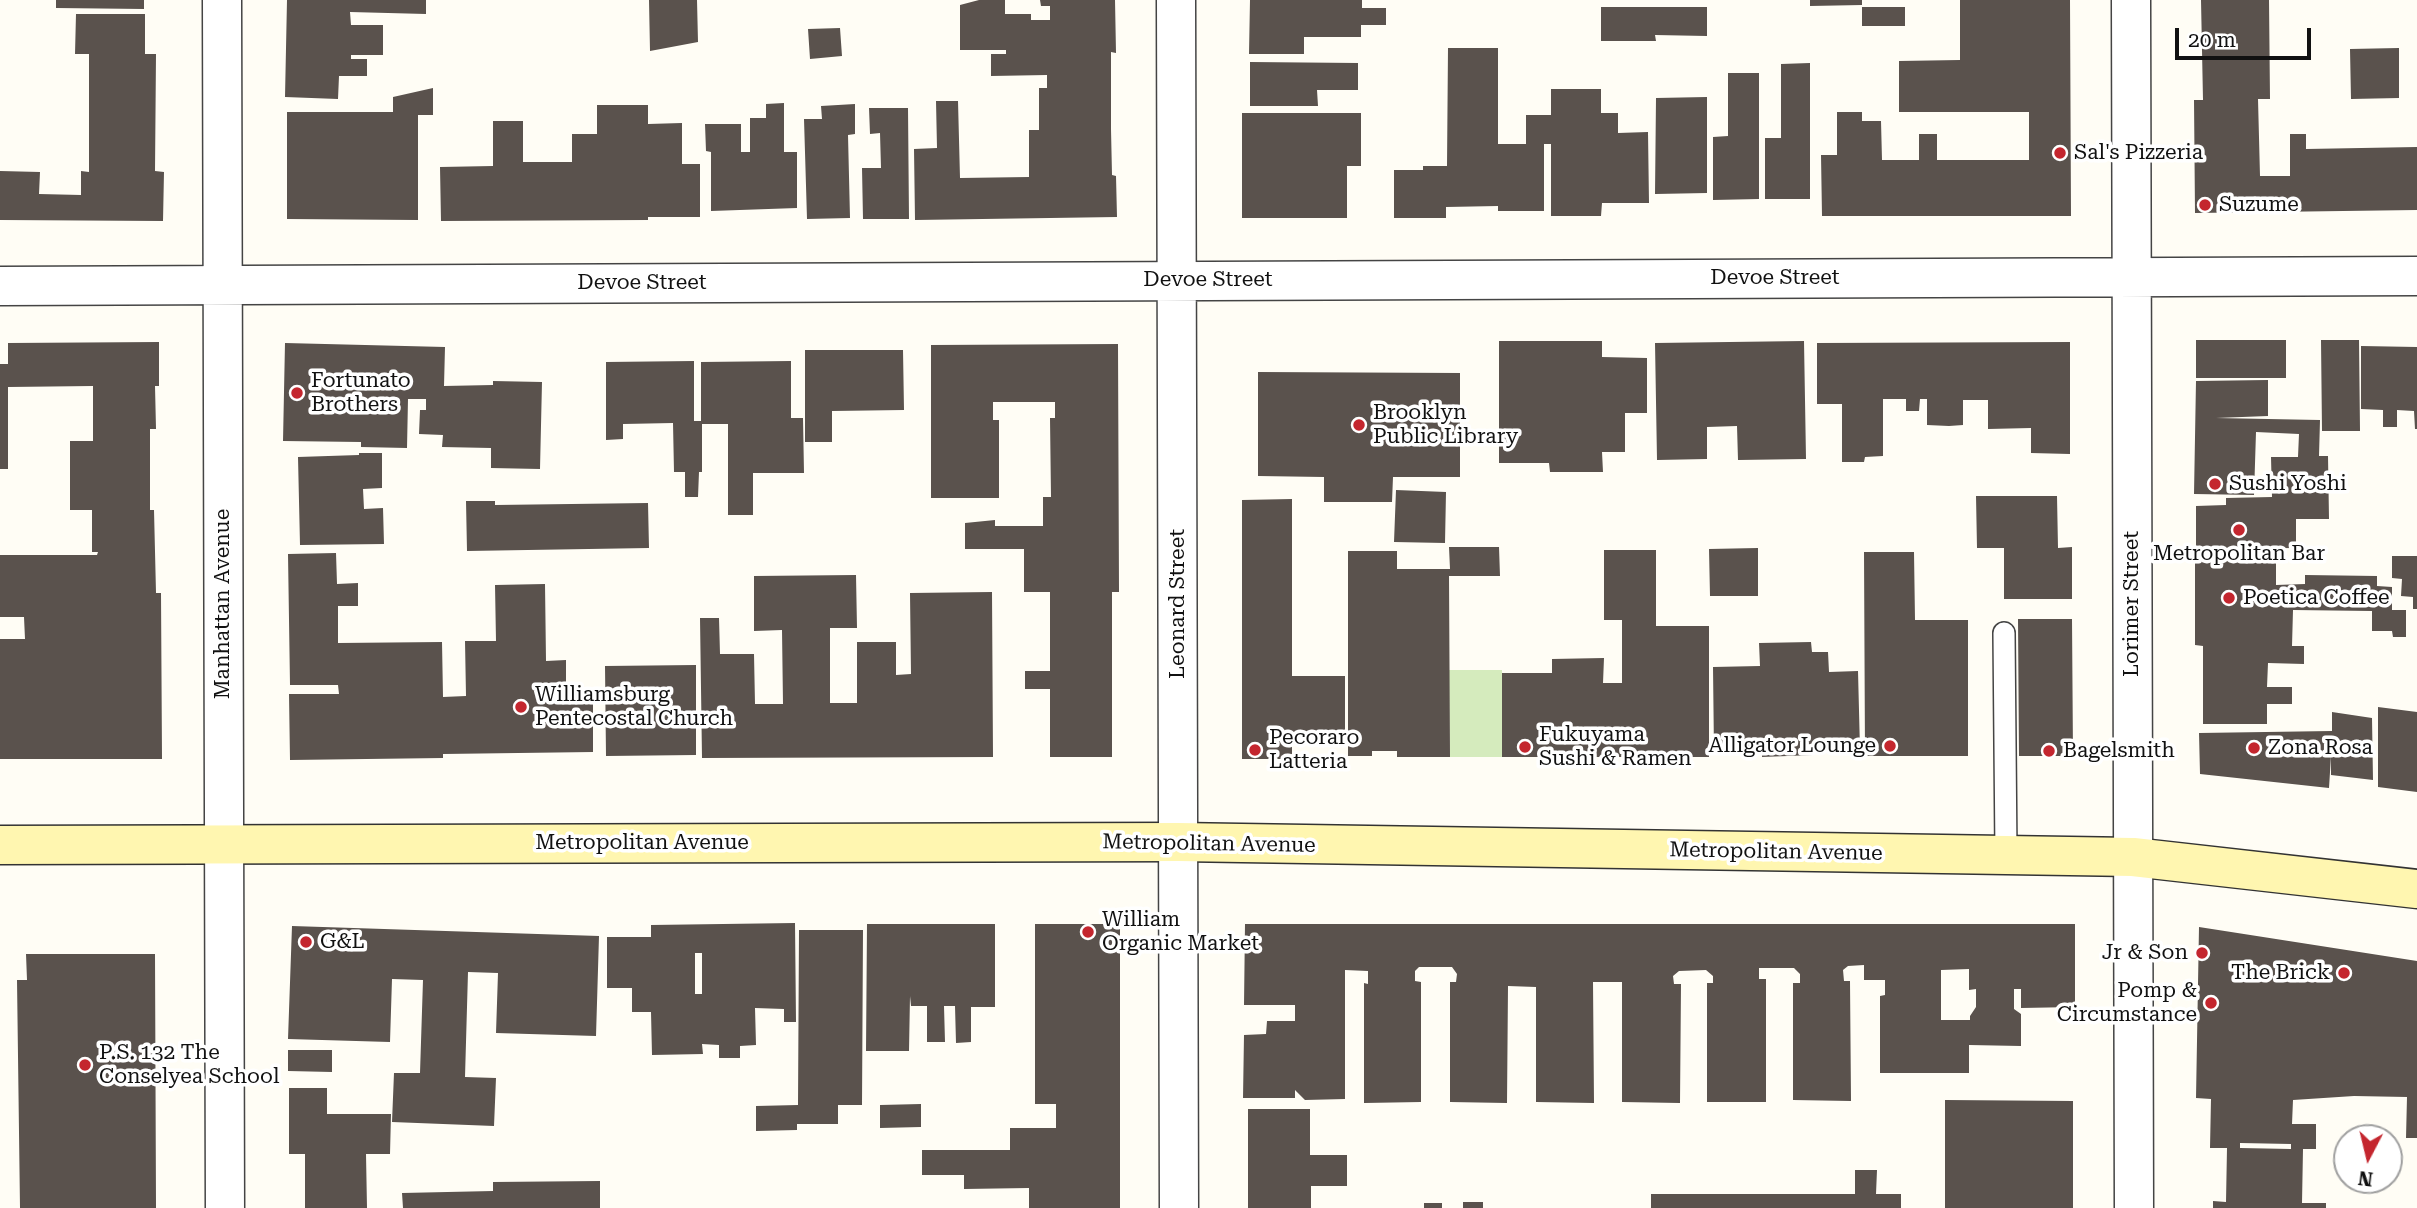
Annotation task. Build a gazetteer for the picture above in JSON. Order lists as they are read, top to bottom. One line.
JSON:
{"streets":{"main road":["Metropolitan Avenue"],"street":["Devoe Street","Manhattan Avenue","Leonard Street","Lorimer Street"]},"crossings":[["Devoe Street","Manhattan Avenue"],["Devoe Street","Leonard Street"],["Devoe Street","Lorimer Street"],["Manhattan Avenue","Metropolitan Avenue"],["Leonard Street","Metropolitan Avenue"],["Lorimer Street","Metropolitan Avenue"]],"places":["Sal's Pizzeria","Suzume","Fortunato Brothers","Brooklyn Public Library","Sushi Yoshi","Metropolitan Bar","Poetica Coffee","Williamsburg Pentecostal Church","Alligator Lounge","Fukuyama Sushi & Ramen","Zona Rosa","Pecoraro Latteria","Bagelsmith","William Organic Market","G&L","Jr & Son","The Brick","Pomp & Circumstance","P.S. 132 The Conselyea School"],"scale_bar":"20 m","north":"bottom"}
